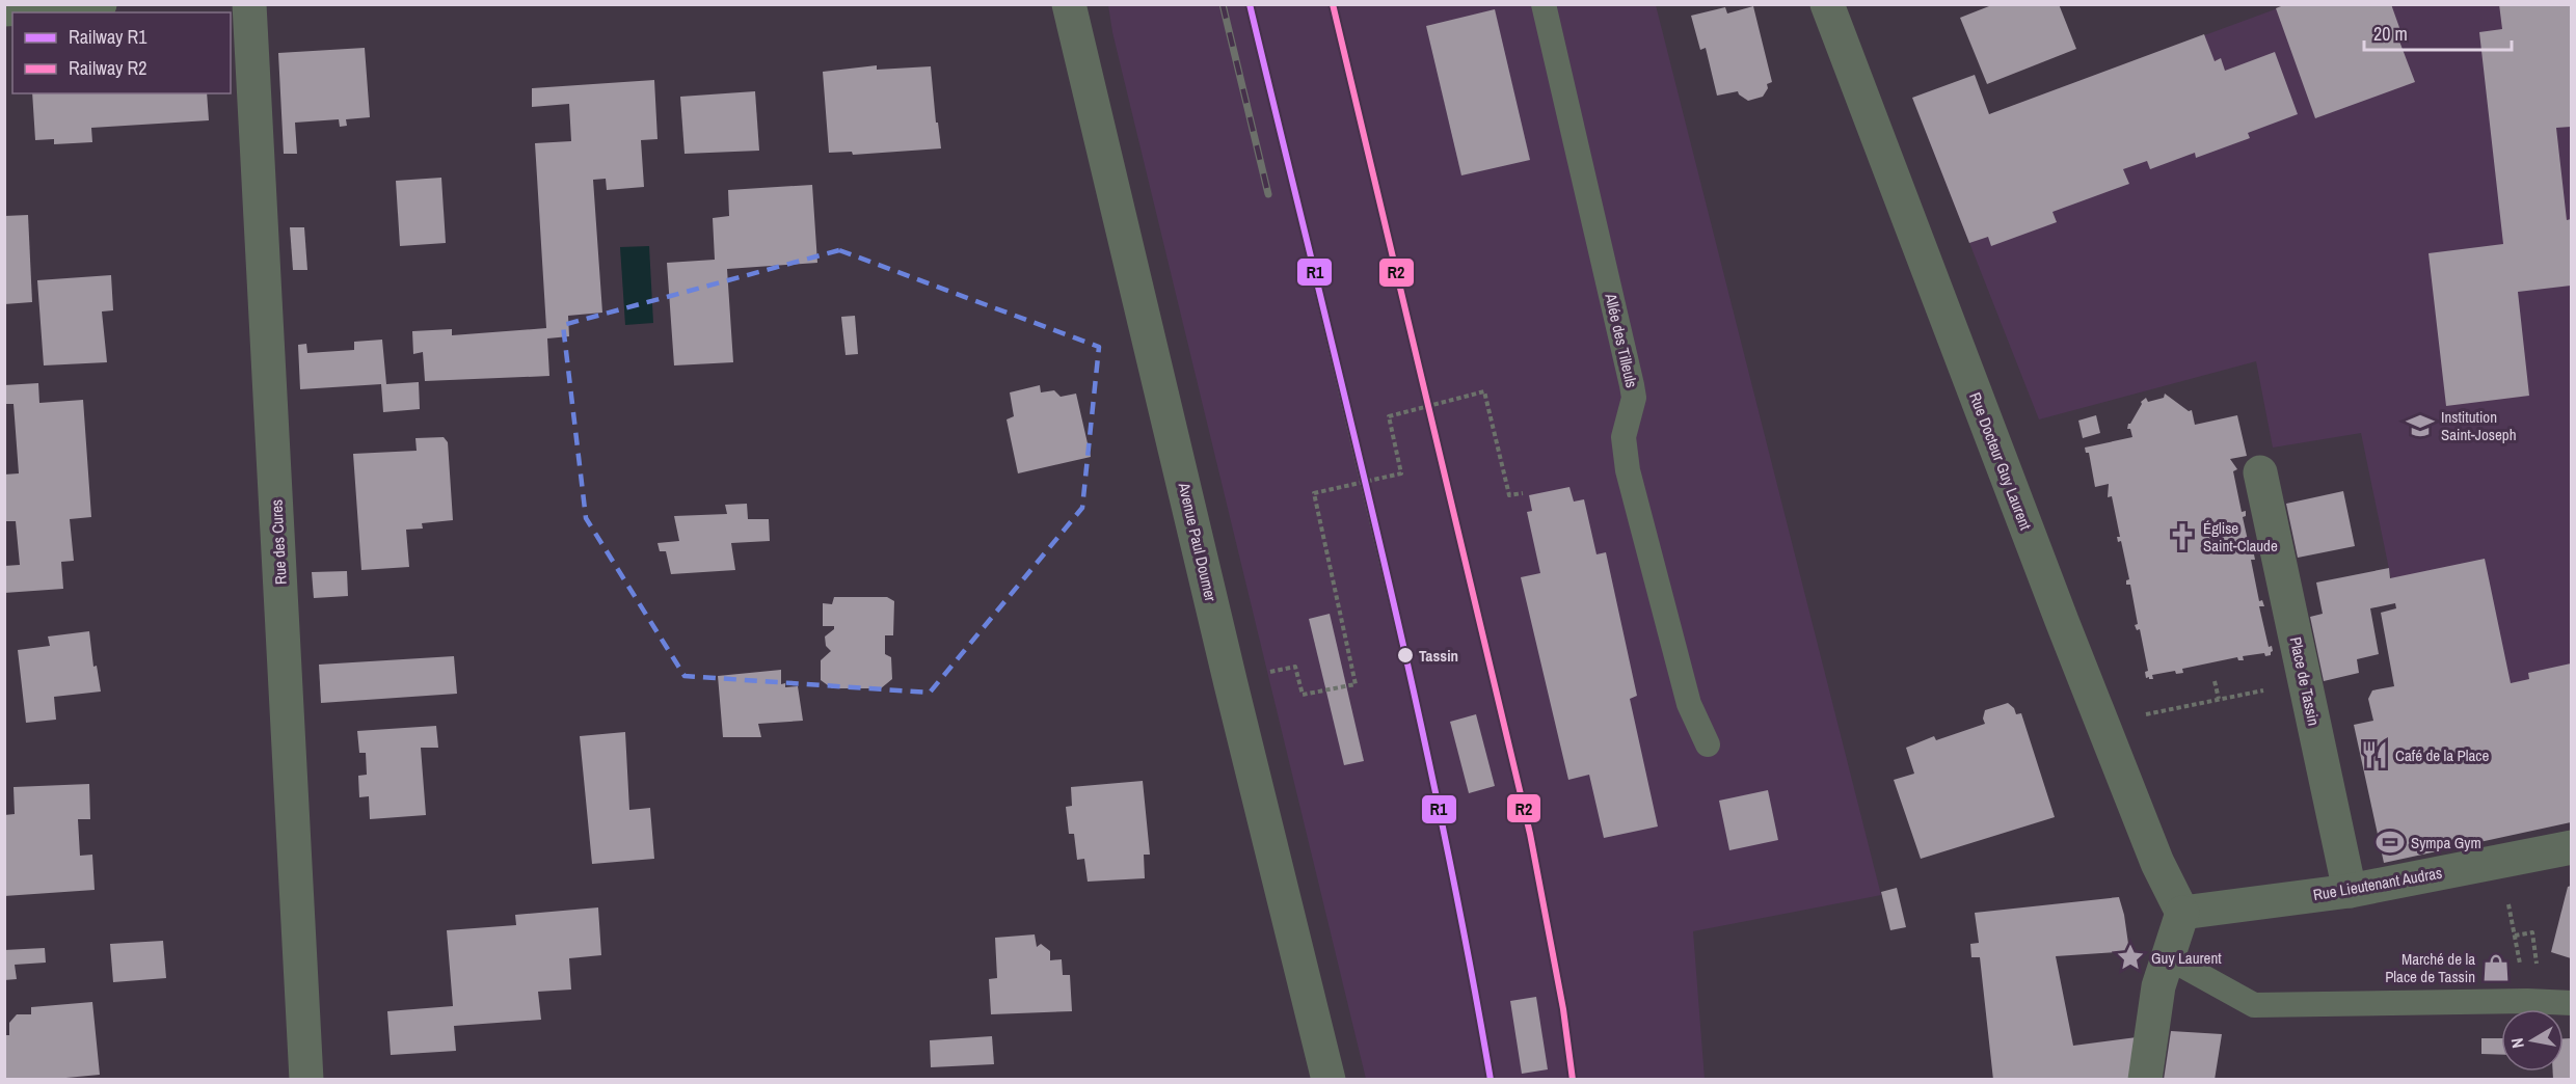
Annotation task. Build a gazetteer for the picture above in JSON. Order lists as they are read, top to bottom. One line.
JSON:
{"streets":{"street":["Rue Docteur Guy Laurent","Rue des Cures","Avenue Paul Doumer","Place de Tassin","Rue Lieutenant Audras"],"lane":["Allée des Tilleuls"]},"crossings":[["Rue Docteur Guy Laurent","Rue Lieutenant Audras"],["Place de Tassin","Rue Lieutenant Audras"]],"places":{"school or university":["Institution Saint-Joseph"],"church":["Église Saint-Claude"],"other":["Tassin"],"restaurant":["Café de la Place"],"sports":["Sympa Gym"],"place":["Guy Laurent"],"shop":["Marché de la Place de Tassin"]},"lines":["rail line R1","rail line R2"],"legend":["Railway R1","Railway R2"],"scale_bar":"20 m","north":"left"}
